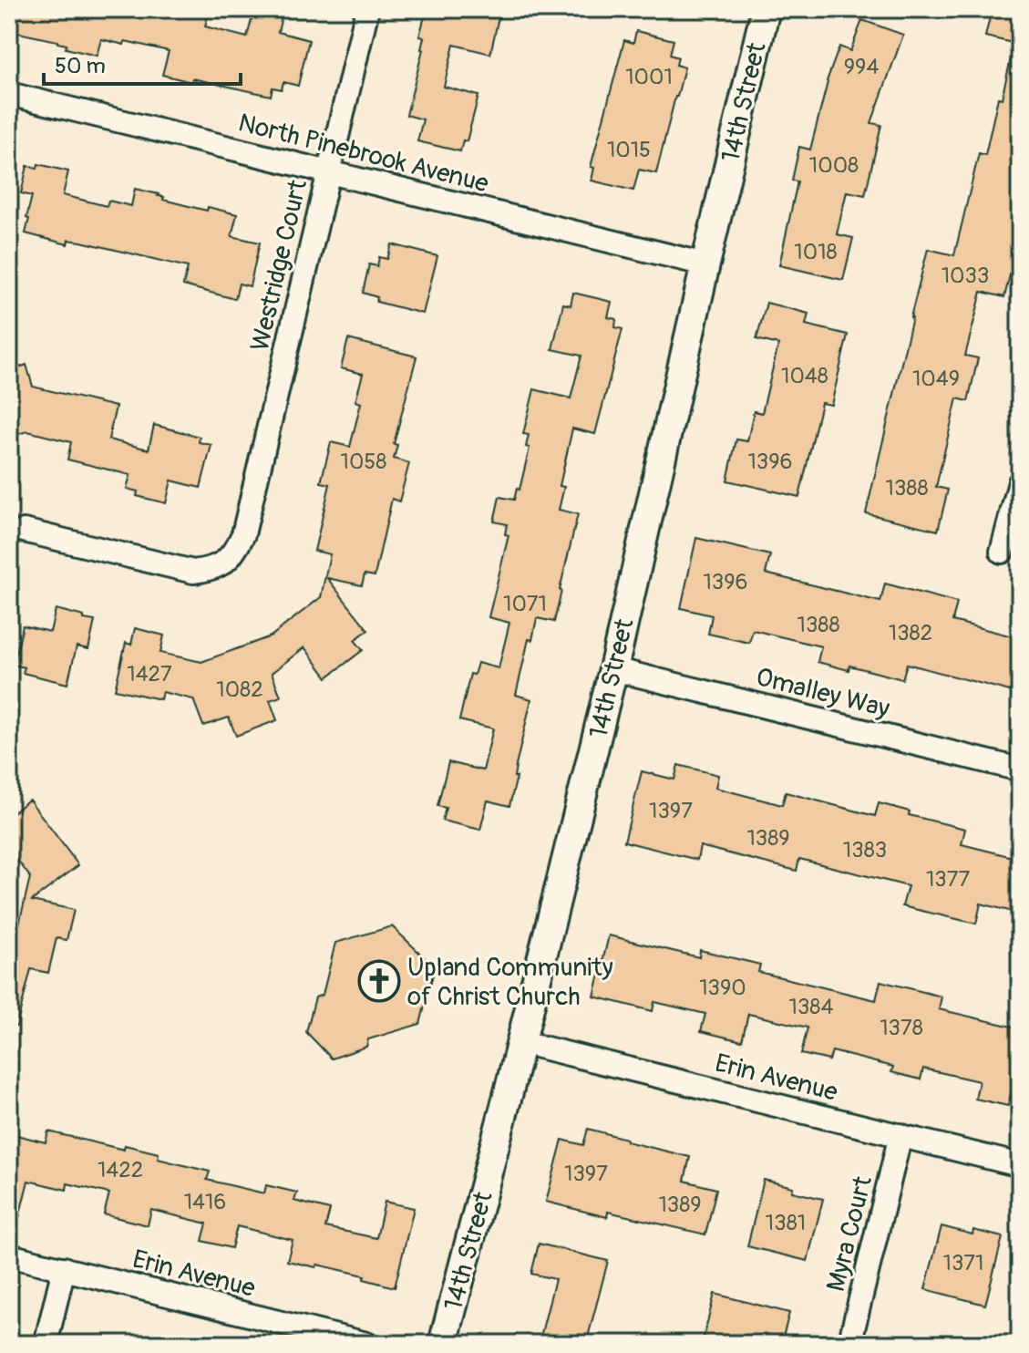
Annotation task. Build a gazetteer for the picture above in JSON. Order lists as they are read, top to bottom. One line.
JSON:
{"streets":{"street":["14th Street","North Pinebrook Avenue","Westridge Court","Omalley Way","Erin Avenue","Myra Court"]},"crossings":[["14th Street","North Pinebrook Avenue"],["14th Street","Omalley Way"],["14th Street","Erin Avenue"],["North Pinebrook Avenue","Westridge Court"],["Erin Avenue","Myra Court"]],"places":{"church":["Upland Community of Christ Church"]},"house_numbers":["994","1001","1015","1008","1018","1033","1048","1049","1058","1396","1388","1396","1071","1388","1382","1427","1082","1397","1389","1383","1377","1390","1384","1378","1422","1397","1416","1389","1381","1371"],"scale_bar":"50 m"}
